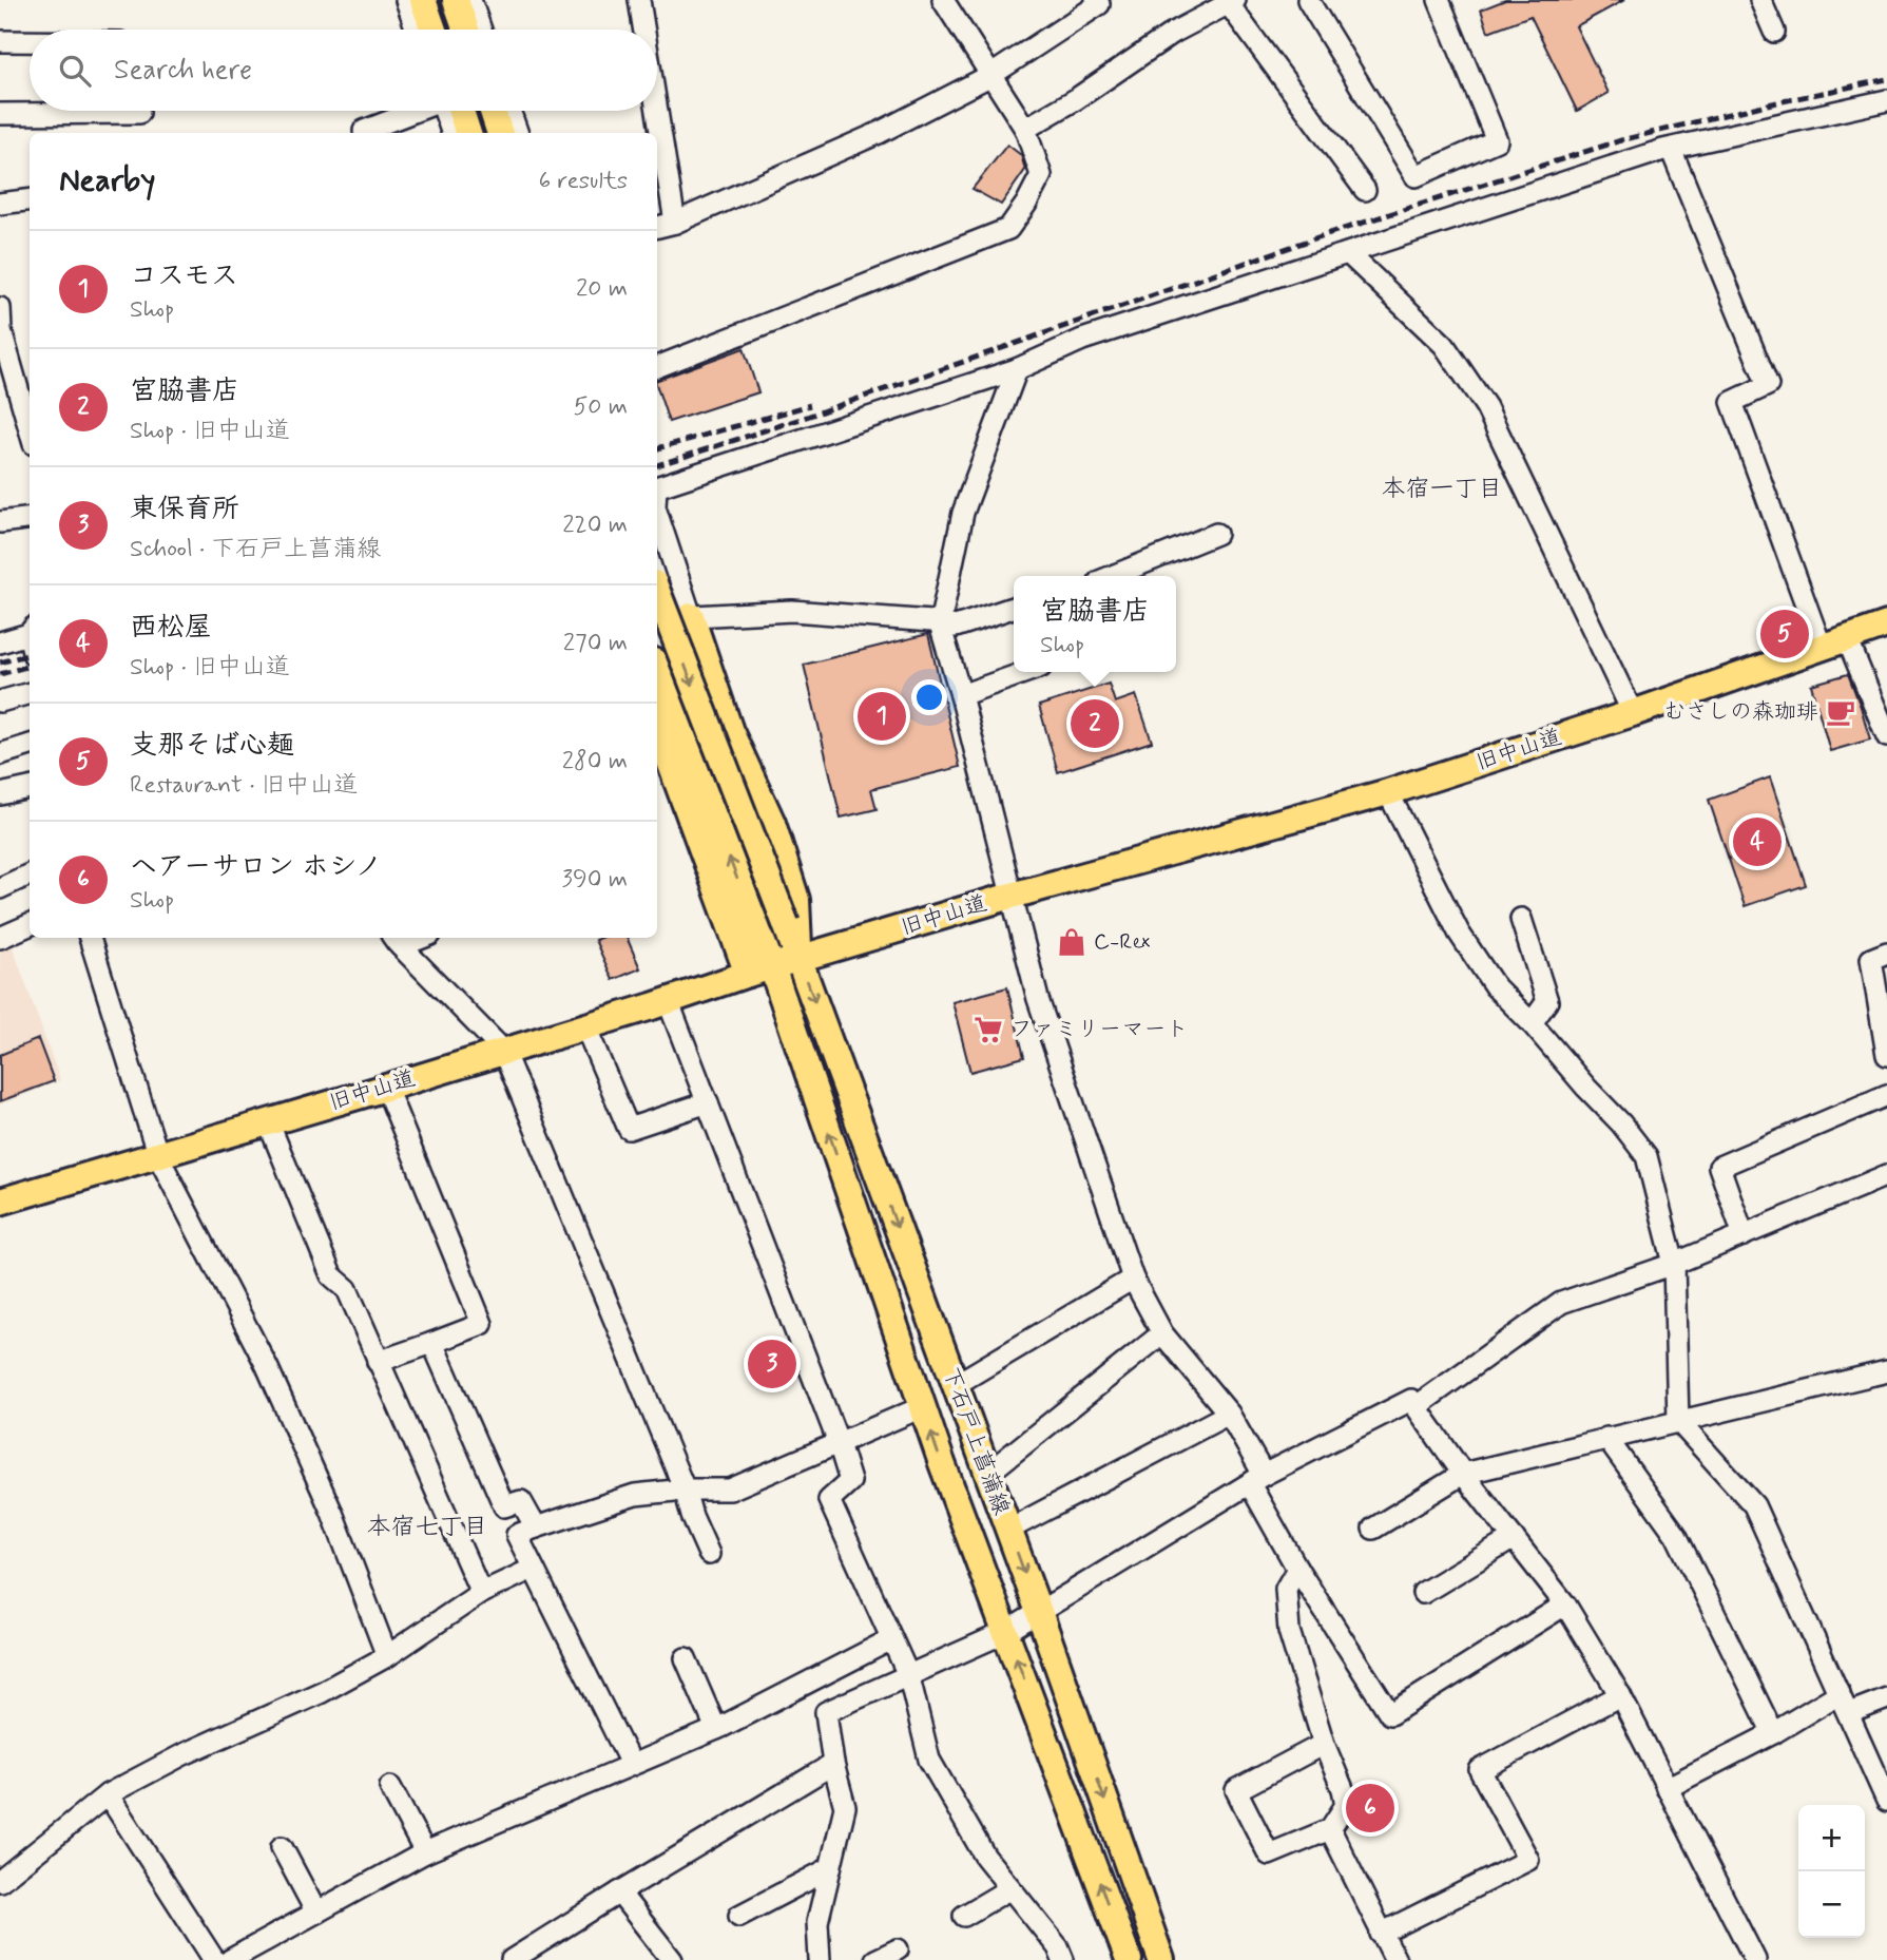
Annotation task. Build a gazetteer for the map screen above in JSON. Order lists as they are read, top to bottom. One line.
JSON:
{"streets":{"main road":["旧中山道","下石戸上菖蒲線"]},"crossings":[["旧中山道","下石戸上菖蒲線"]],"districts":["本宿一丁目","本宿七丁目"],"places":{"cafe":["むさしの森珈琲"],"shop":["C-Rex"],"supermarket":["ファミリーマート"]},"page":{"search":"Search here","heading":["Nearby","6 results"],"list":[{"mark":"1","name":"コスモス","note":"Shop","value":"20 m"},{"mark":"2","name":"宮脇書店","note":"Shop · 旧中山道","value":"50 m"},{"mark":"3","name":"東保育所","note":"School · 下石戸上菖蒲線","value":"220 m"},{"mark":"4","name":"西松屋","note":"Shop · 旧中山道","value":"270 m"},{"mark":"5","name":"支那そば心麺","note":"Restaurant · 旧中山道","value":"280 m"},{"mark":"6","name":"ヘアーサロン ホシノ","note":"Shop","value":"390 m"}],"popup":["宮脇書店","Shop"],"pins":["5","1","2","4","3","6"],"map_buttons":["+","−"]}}
